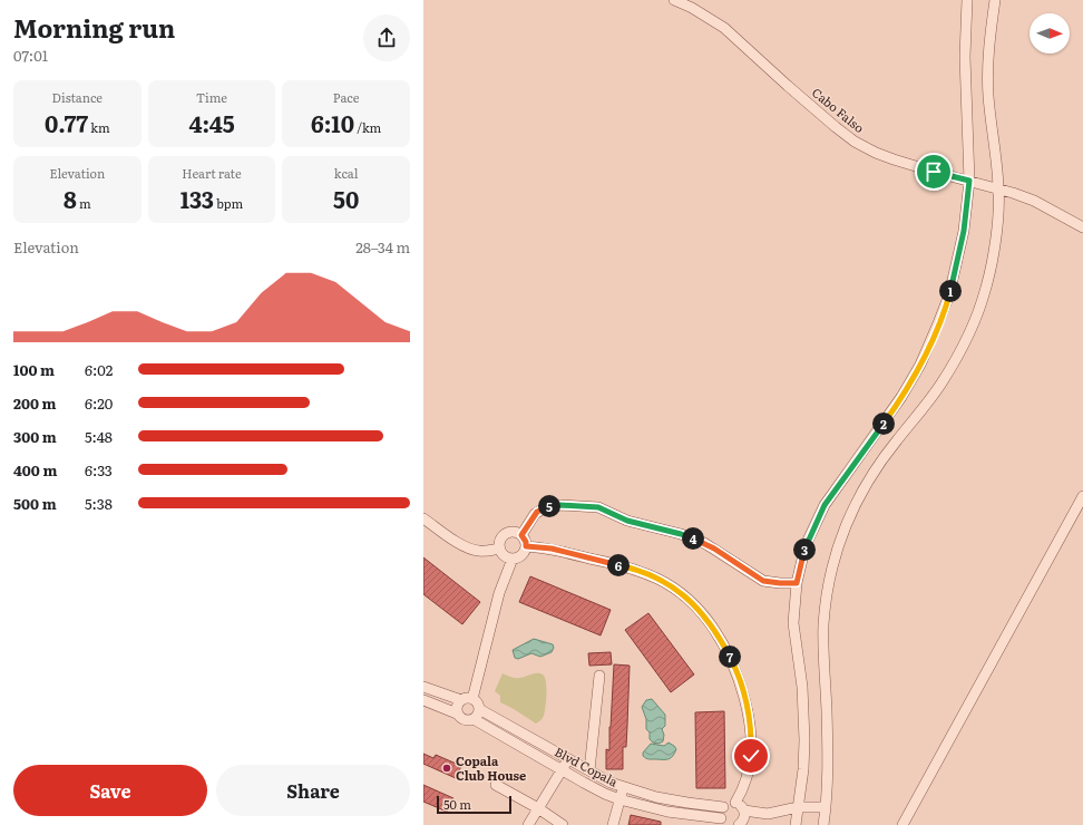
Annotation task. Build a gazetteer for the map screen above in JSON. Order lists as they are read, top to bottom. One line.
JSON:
{"streets":{"street":["Cabo Falso","Blvd Copala"]},"places":["Copala Club House"],"scale_bar":"50 m","north":"right","page":{"heading":["Morning run","07:01"],"stats":[["Distance","0.77 km"],["Time","4:45"],["Pace","6:10 /km"],["Elevation","8 m"],["Heart rate","133 bpm"],["kcal","50"]],"chart":["Elevation","28–34 m"],"pins":["1","2","5","4","3","6","7"],"list":[{"name":"100 m","note":"6:02"},{"name":"200 m","note":"6:20"},{"name":"300 m","note":"5:48"},{"name":"400 m","note":"6:33"},{"name":"500 m","note":"5:38"}],"buttons":["Save","Share"],"scale":"50 m"}}
